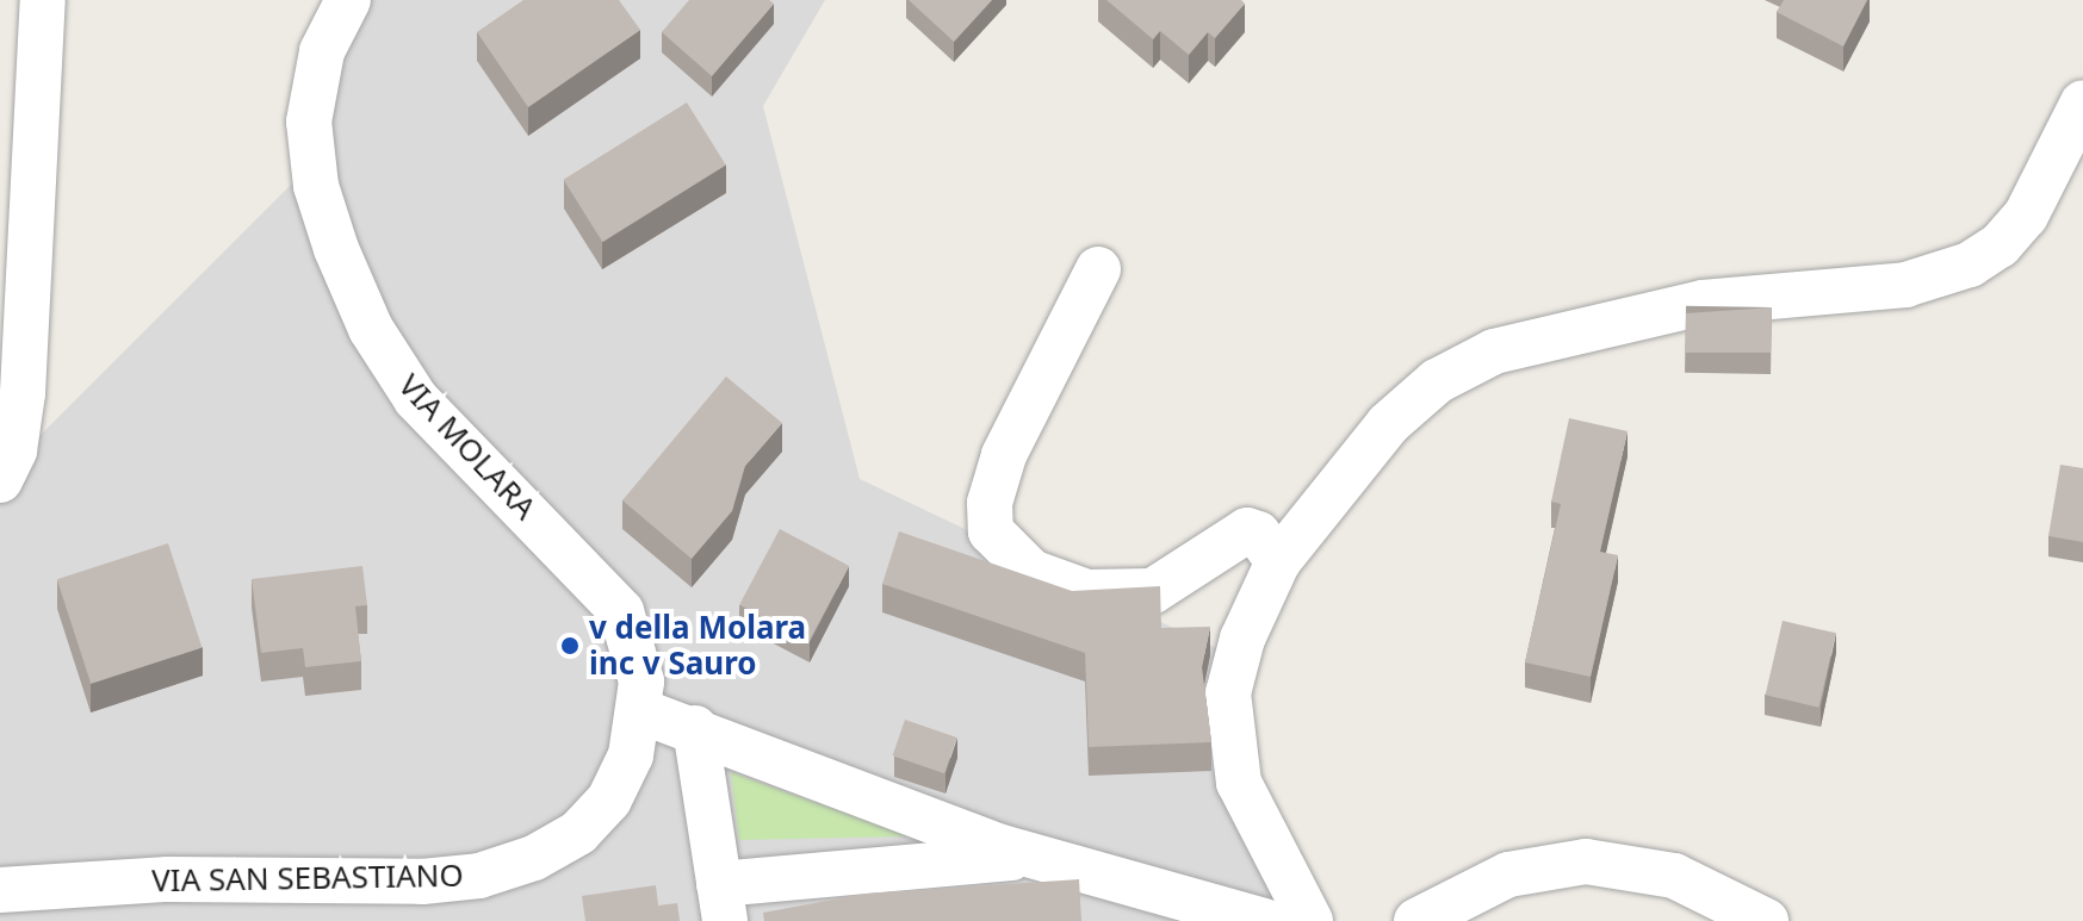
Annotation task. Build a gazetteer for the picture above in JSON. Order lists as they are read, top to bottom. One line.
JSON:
{"streets":{"street":["VIA MOLARA","VIA SAN SEBASTIANO"]},"crossings":[["VIA MOLARA","VIA SAN SEBASTIANO"]],"places":["v della Molara inc v Sauro"]}
